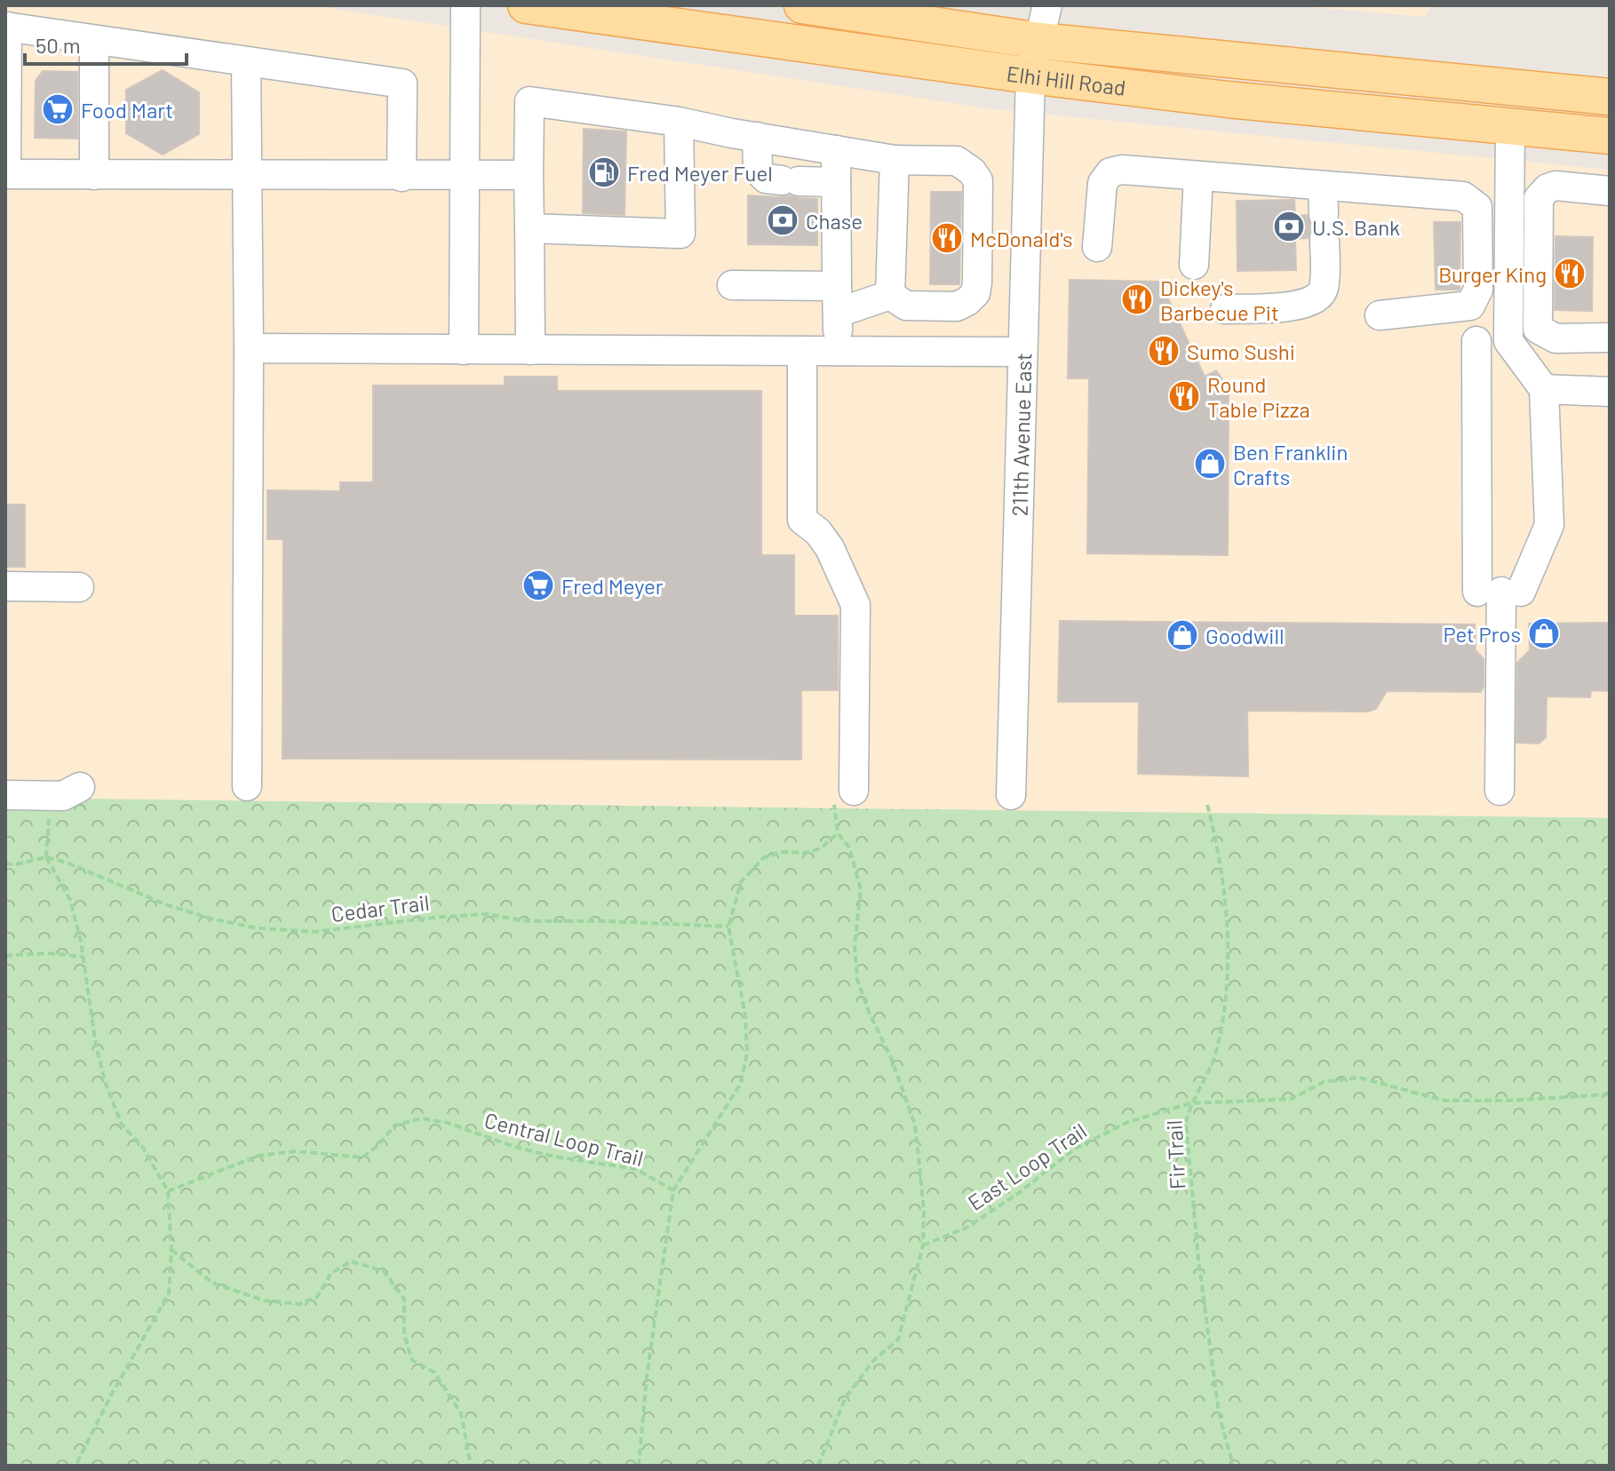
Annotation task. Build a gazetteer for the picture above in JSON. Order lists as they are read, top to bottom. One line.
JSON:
{"streets":{"main road":["Elhi Hill Road"],"street":["211th Avenue East"],"path":["Cedar Trail","Central Loop Trail","Fir Trail","East Loop Trail"]},"crossings":[["Elhi Hill Road","211th Avenue East"],["Fir Trail","East Loop Trail"]],"places":{"supermarket":["Food Mart","Fred Meyer"],"fuel station":["Fred Meyer Fuel"],"bank":["Chase","U.S. Bank"],"restaurant":["McDonald's","Burger King","Dickey's Barbecue Pit","Sumo Sushi","Round Table Pizza"],"shop":["Ben Franklin Crafts","Pet Pros","Goodwill"]},"scale_bar":"50 m"}
